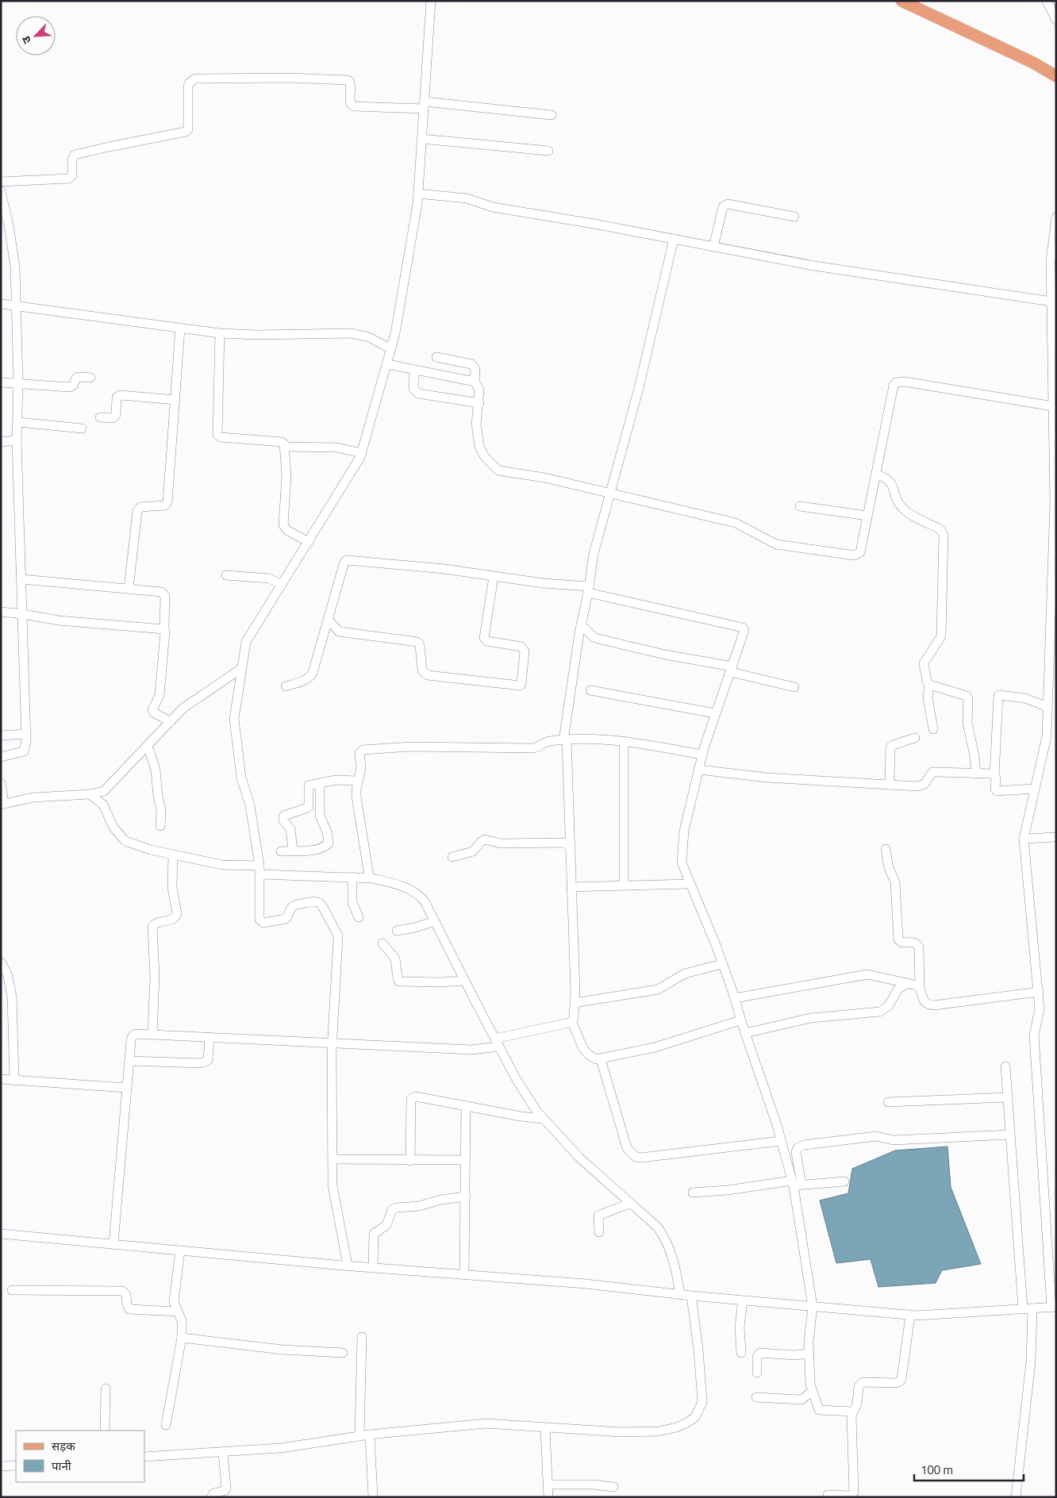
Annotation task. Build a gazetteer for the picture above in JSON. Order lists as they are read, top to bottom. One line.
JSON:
{"legend":["सड़क","पानी"],"scale_bar":"100 m","north":"bottom left"}
